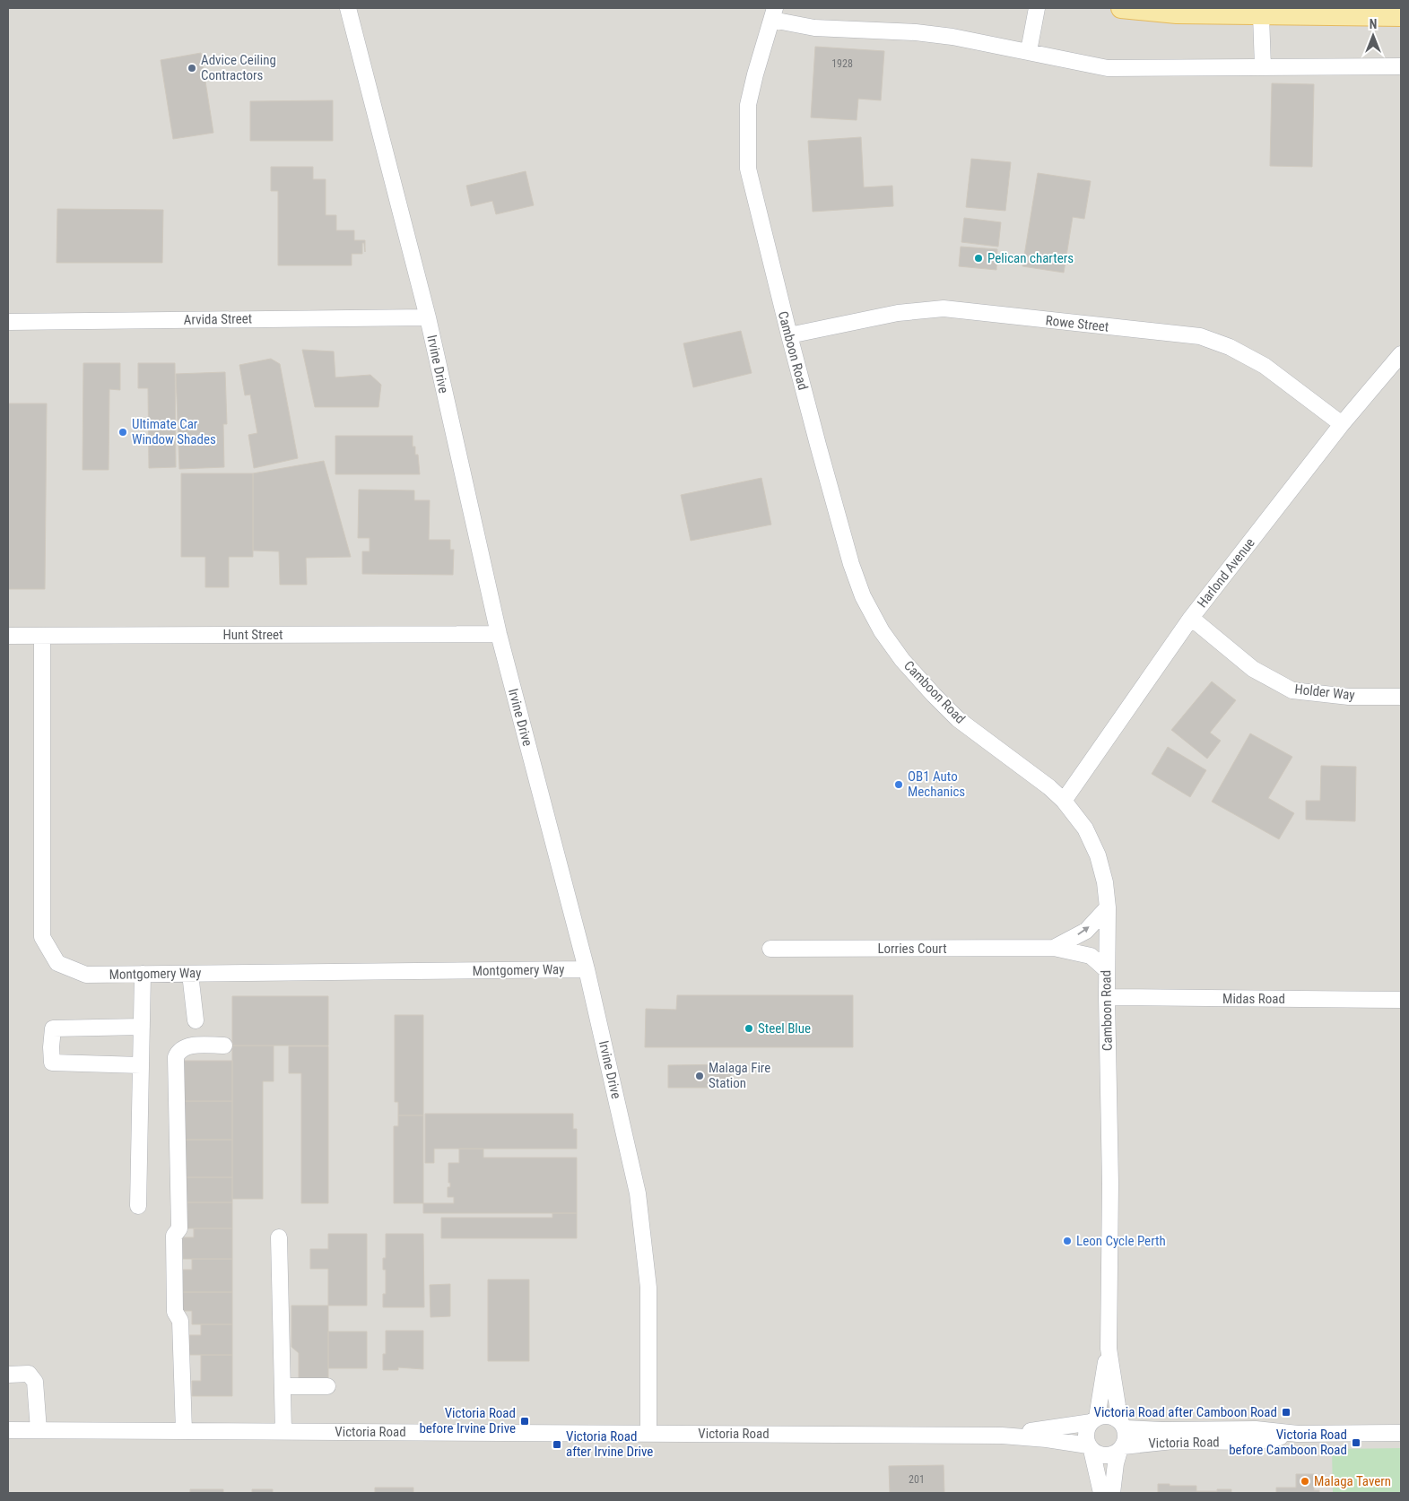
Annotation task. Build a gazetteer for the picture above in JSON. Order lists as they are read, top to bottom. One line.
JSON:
{"streets":{"street":["Arvida Street","Rowe Street","Camboon Road","Irvine Drive","Harlond Avenue","Hunt Street","Holder Way","Lorries Court","Montgomery Way","Midas Road","Victoria Road"]},"crossings":[["Arvida Street","Irvine Drive"],["Rowe Street","Camboon Road"],["Rowe Street","Harlond Avenue"],["Camboon Road","Harlond Avenue"],["Camboon Road","Lorries Court"],["Camboon Road","Midas Road"],["Camboon Road","Victoria Road"],["Irvine Drive","Hunt Street"],["Irvine Drive","Montgomery Way"],["Irvine Drive","Victoria Road"],["Harlond Avenue","Holder Way"],["Hunt Street","Montgomery Way"]],"places":{"other":["Advice Ceiling Contractors","Pelican charters","Ultimate Car Window Shades","OB1 Auto Mechanics","Steel Blue","Malaga Fire Station","Leon Cycle Perth","Malaga Tavern"],"transit":["Victoria Road after Camboon Road","Victoria Road before Irvine Drive","Victoria Road before Camboon Road","Victoria Road after Irvine Drive"]},"house_numbers":["1928","201"],"north":"top"}
